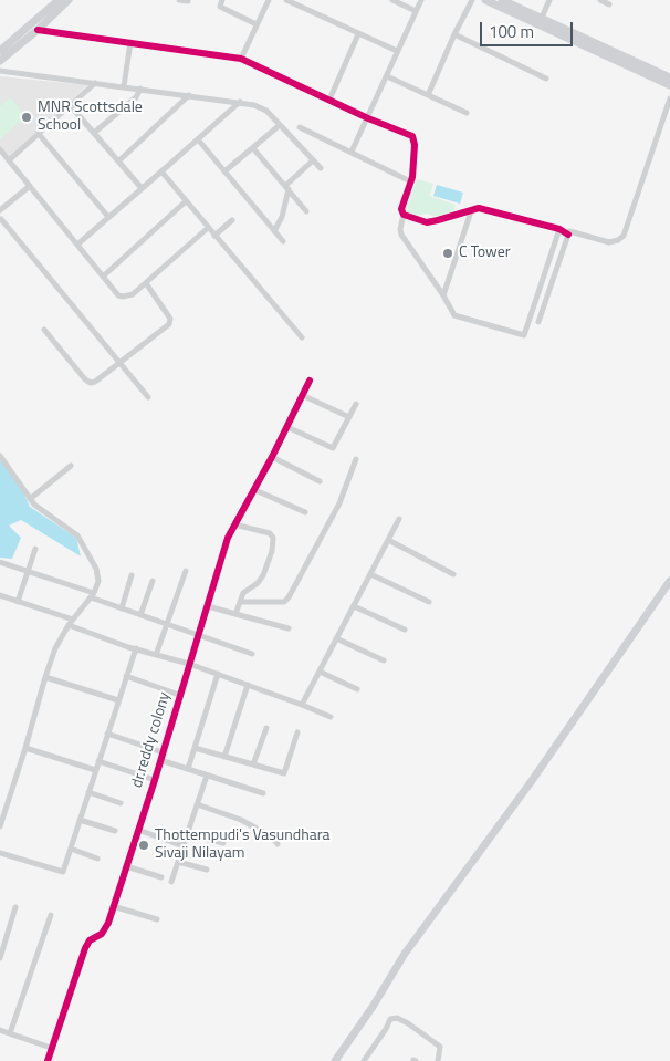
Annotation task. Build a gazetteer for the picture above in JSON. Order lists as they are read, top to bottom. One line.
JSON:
{"streets":{"street":["dr.reddy colony"]},"places":["MNR Scottsdale School","C Tower","Thottempudi's Vasundhara Sivaji Nilayam"],"scale_bar":"100 m"}
